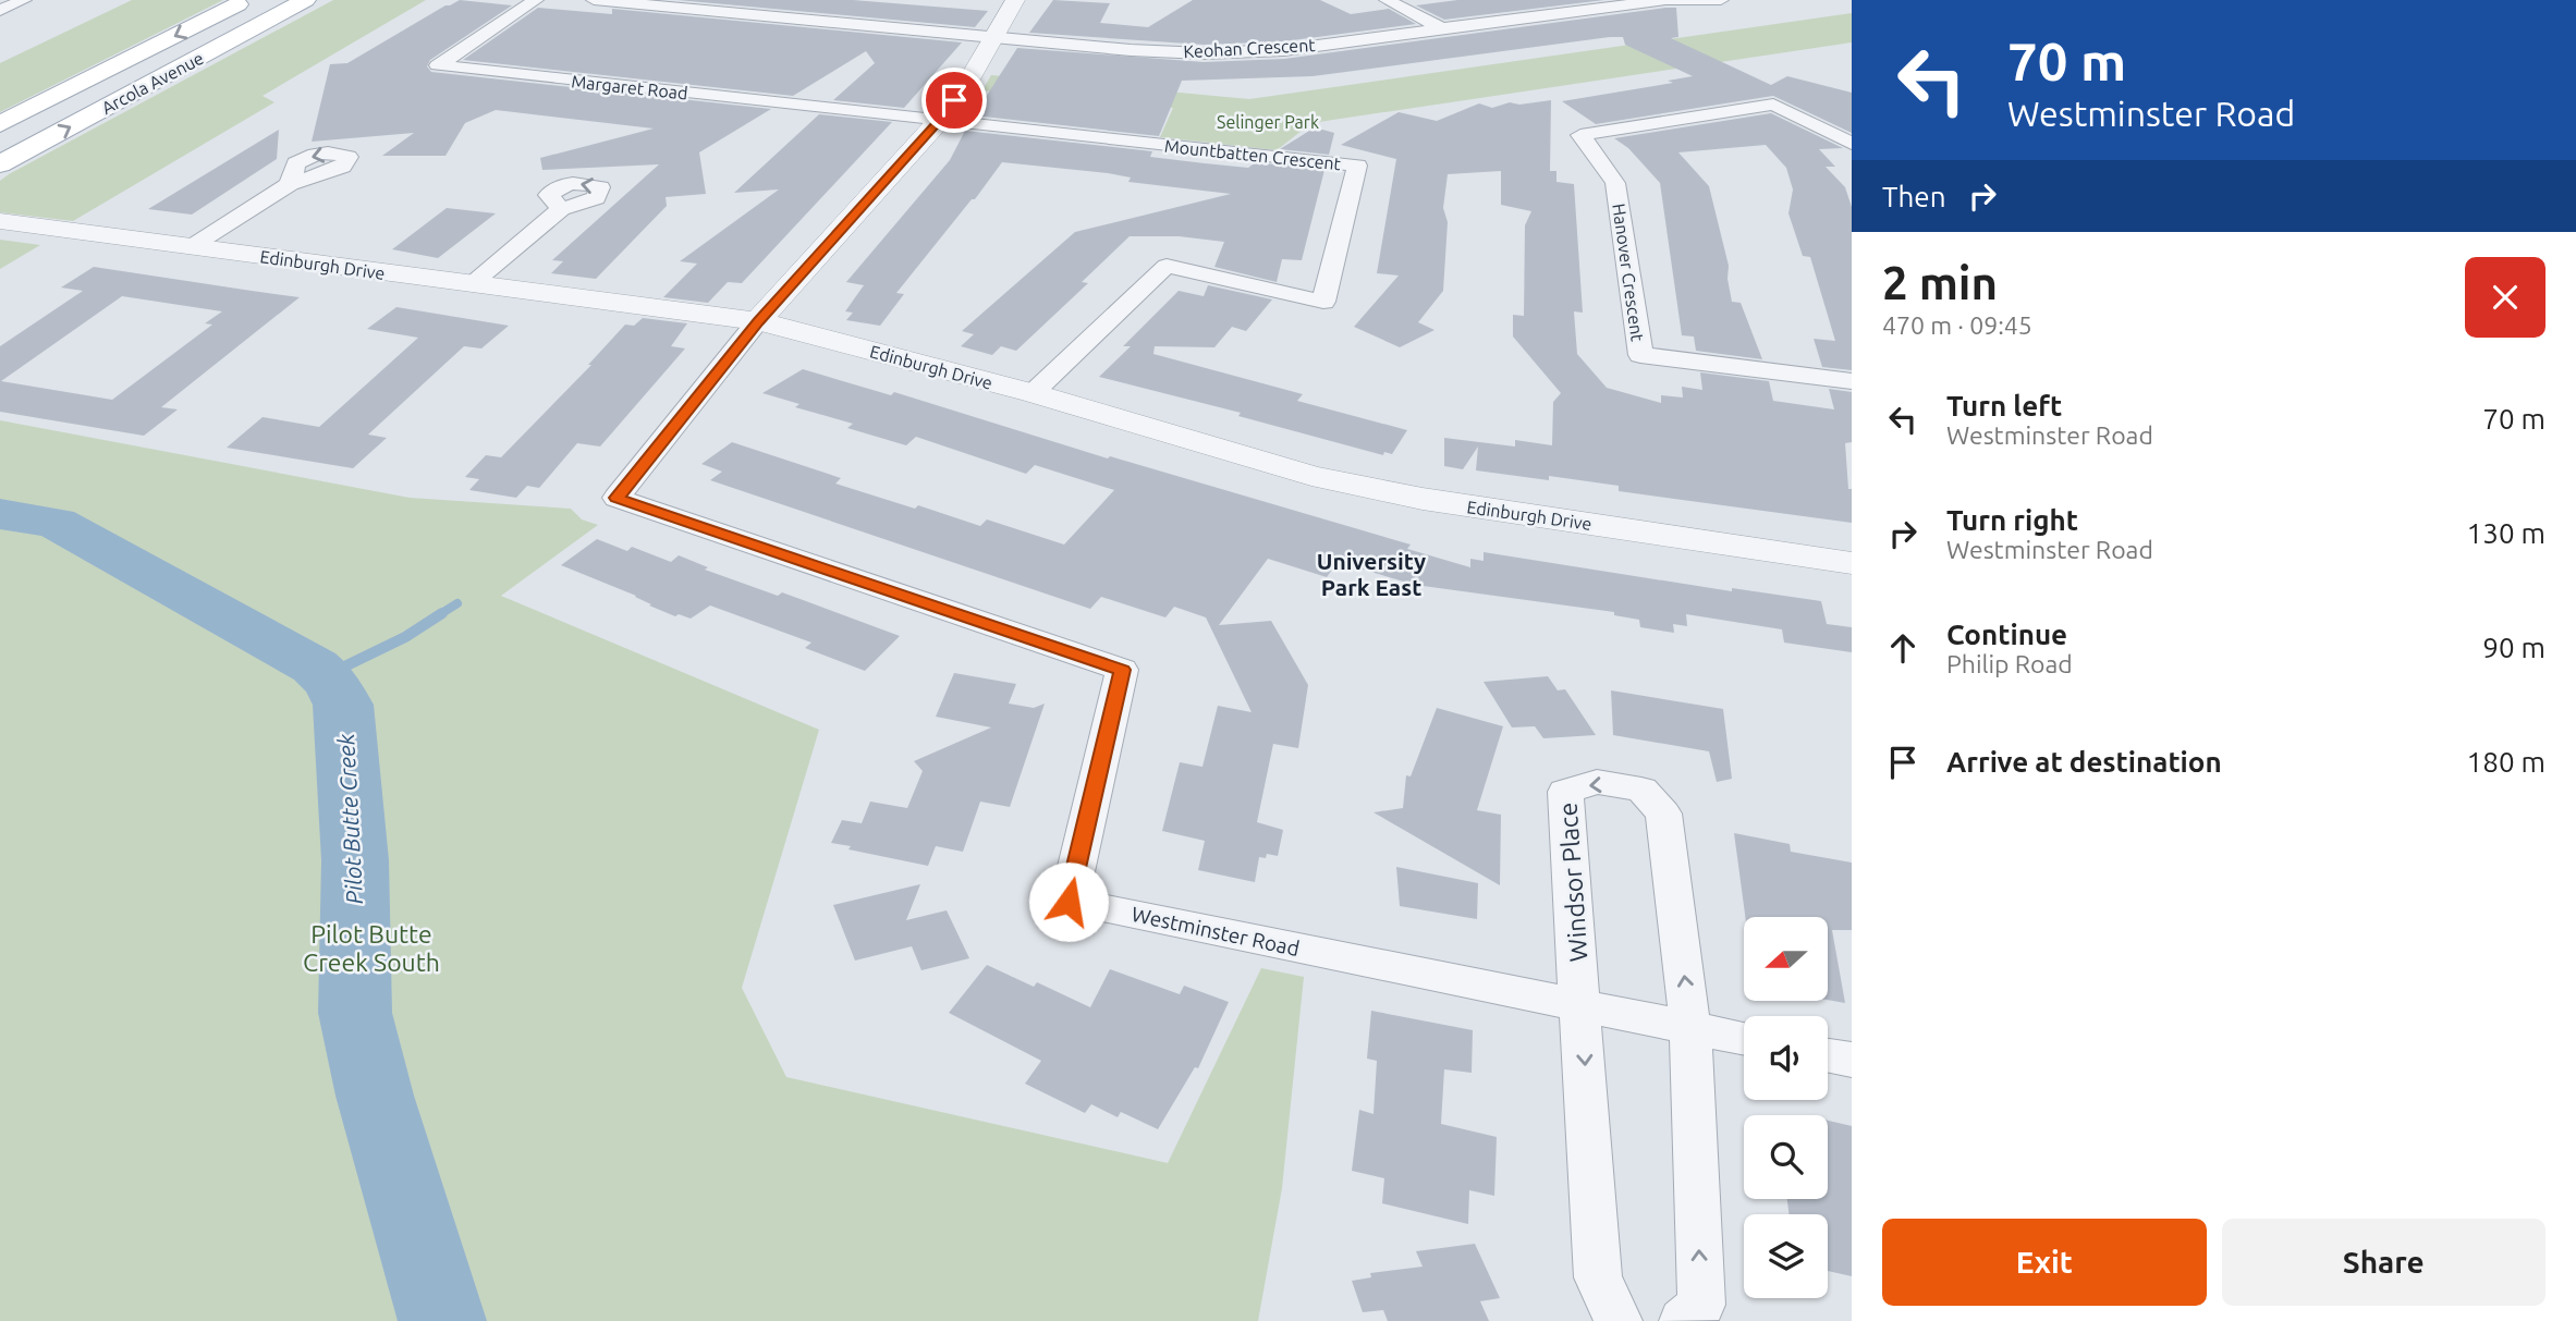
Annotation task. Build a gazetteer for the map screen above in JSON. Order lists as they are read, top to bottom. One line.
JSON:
{"streets":{"main road":["Arcola Avenue"],"street":["Keohan Crescent","Margaret Road","Mountbatten Crescent","Edinburgh Drive","Hanover Crescent","Windsor Place","Westminster Road"]},"crossings":[["Margaret Road","Mountbatten Crescent"],["Mountbatten Crescent","Edinburgh Drive"],["Edinburgh Drive","Westminster Road"],["Windsor Place","Westminster Road"]],"districts":["University Park East"],"water":["Pilot Butte Creek"],"parks":["Selinger Park","Pilot Butte Creek South"],"north":"left","page":{"turn":["70 m","Westminster Road"],"then":"Then","heading":["2 min","470 m · 09:45"],"list":[{"name":"Turn left","note":"Westminster Road","value":"70 m"},{"name":"Turn right","note":"Westminster Road","value":"130 m"},{"name":"Continue","note":"Philip Road","value":"90 m"},{"name":"Arrive at destination","value":"180 m"}],"buttons":["Exit","Share"]}}
